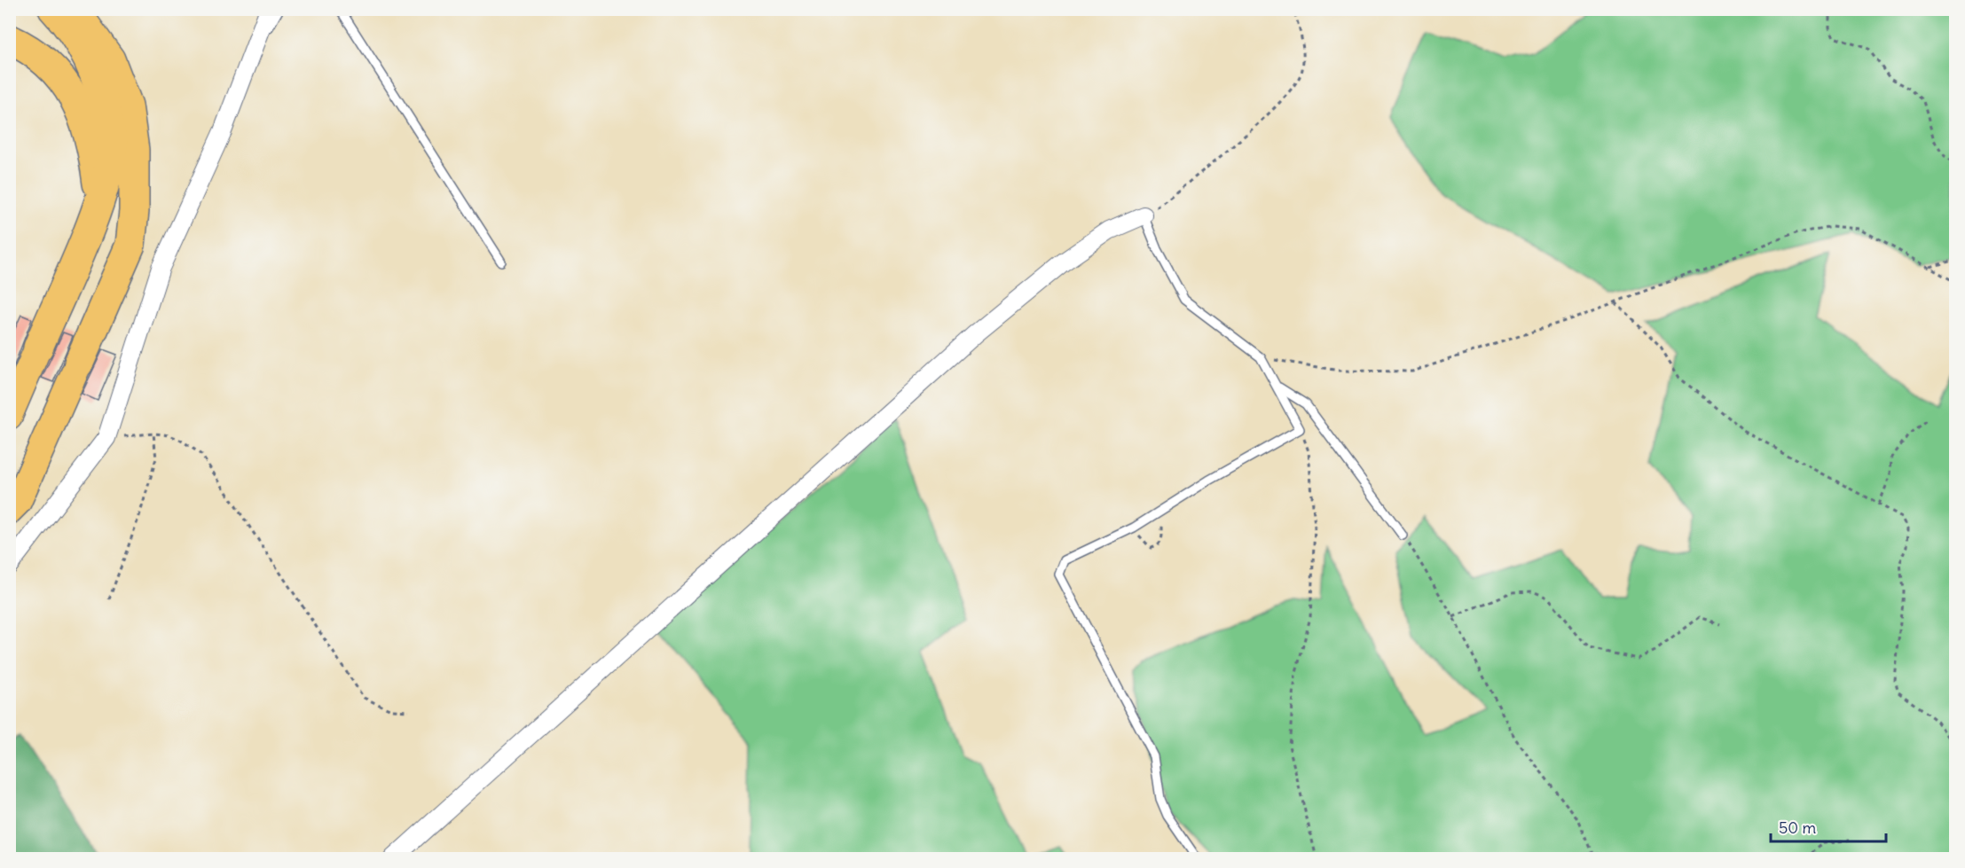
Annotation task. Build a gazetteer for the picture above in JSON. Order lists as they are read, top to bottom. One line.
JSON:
{"scale_bar":"50 m"}
